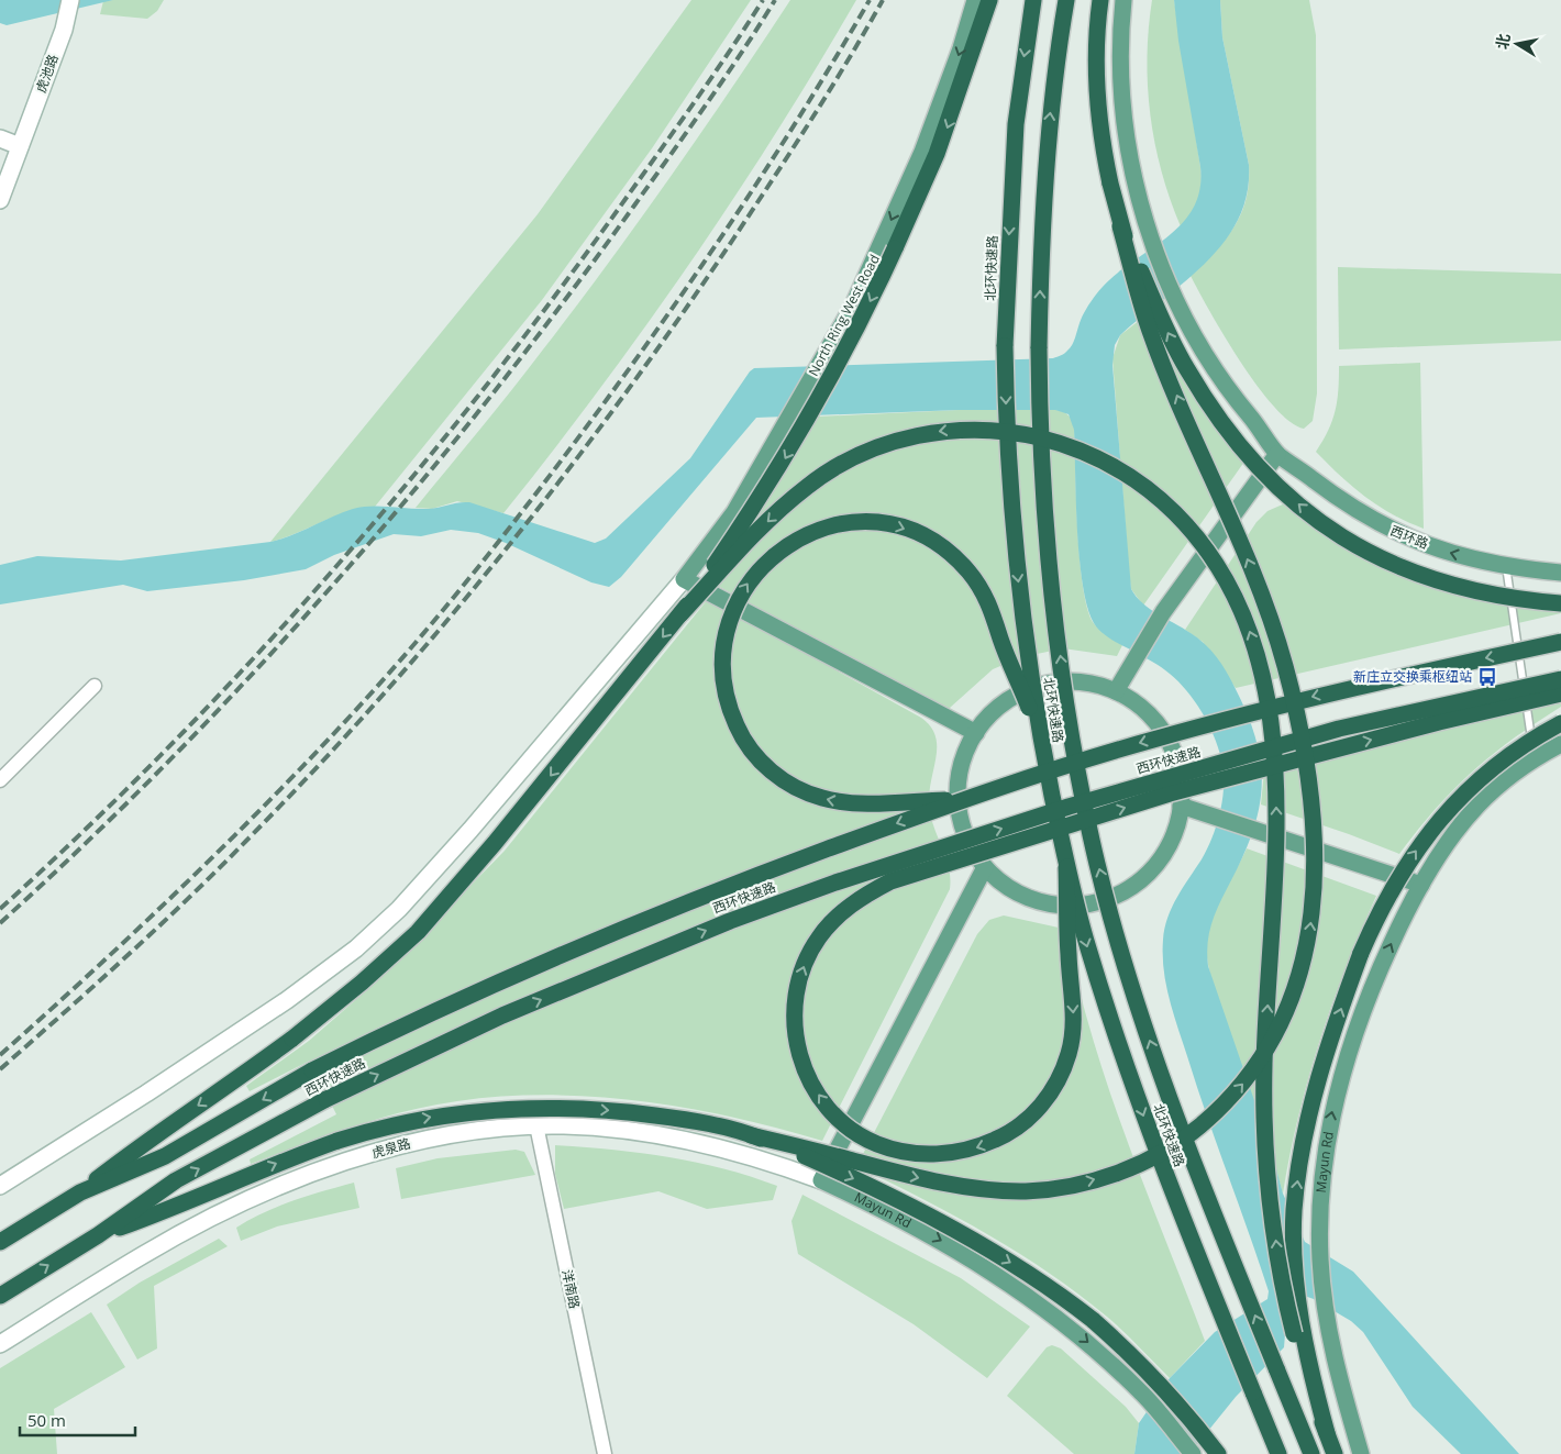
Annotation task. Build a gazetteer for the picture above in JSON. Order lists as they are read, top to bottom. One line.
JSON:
{"streets":{"highway":["北环快速路","西环快速路"],"main road":["North Ring West Road","西环路","Mayun Rd"],"street":["虎池路","虎泉路","洋南路"]},"crossings":[["虎泉路","Mayun Rd"],["虎泉路","洋南路"]],"one_way":["North Ring West Road","西环路"],"places":{"bus stop":["新庄立交换乘枢纽站"]},"scale_bar":"50 m","north":"left"}
